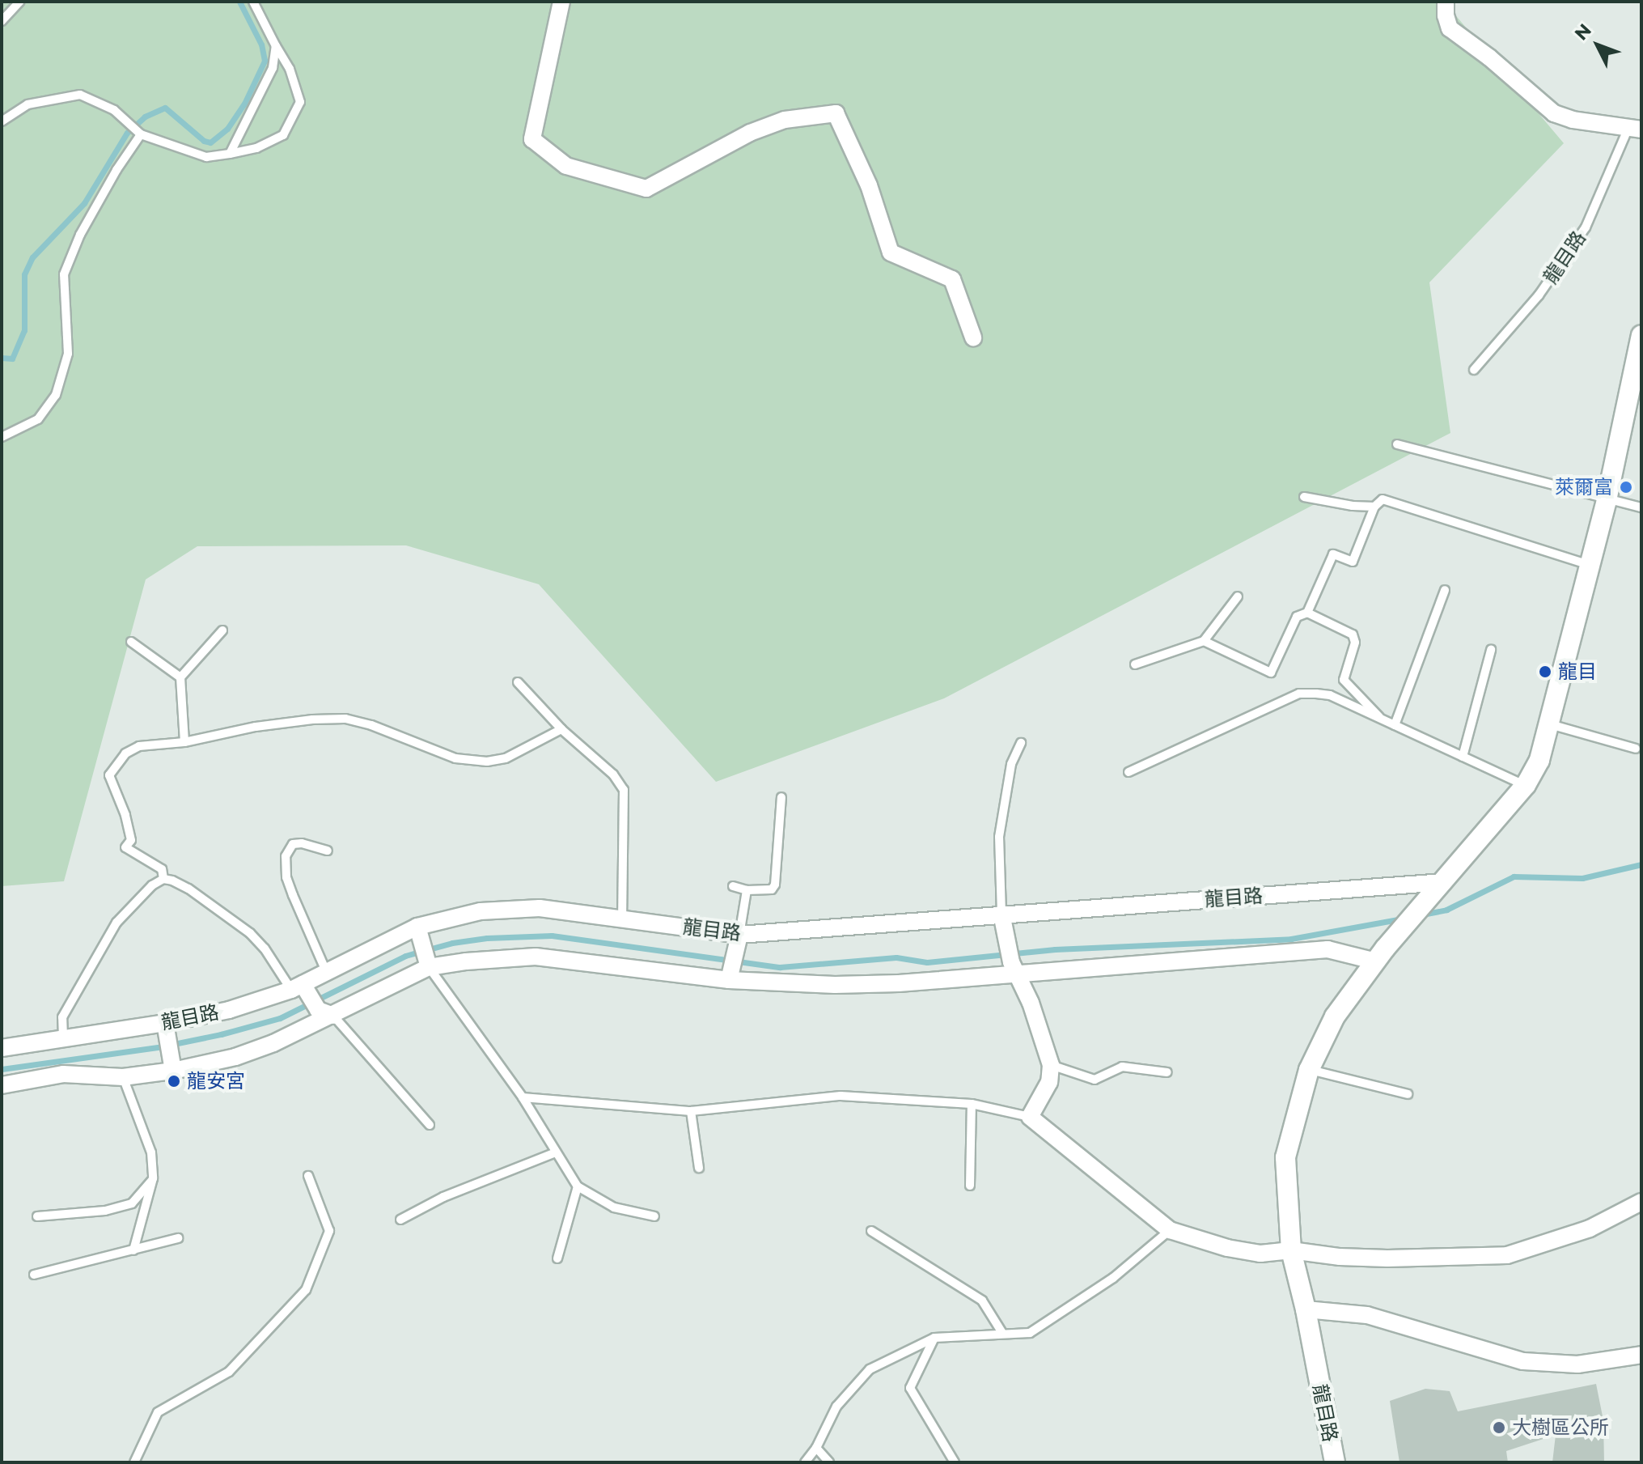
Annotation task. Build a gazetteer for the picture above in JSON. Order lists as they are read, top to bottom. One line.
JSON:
{"streets":{"street":["龍目路"]},"places":["萊爾富","龍目","龍安宮","大樹區公所"],"north":"top left"}
